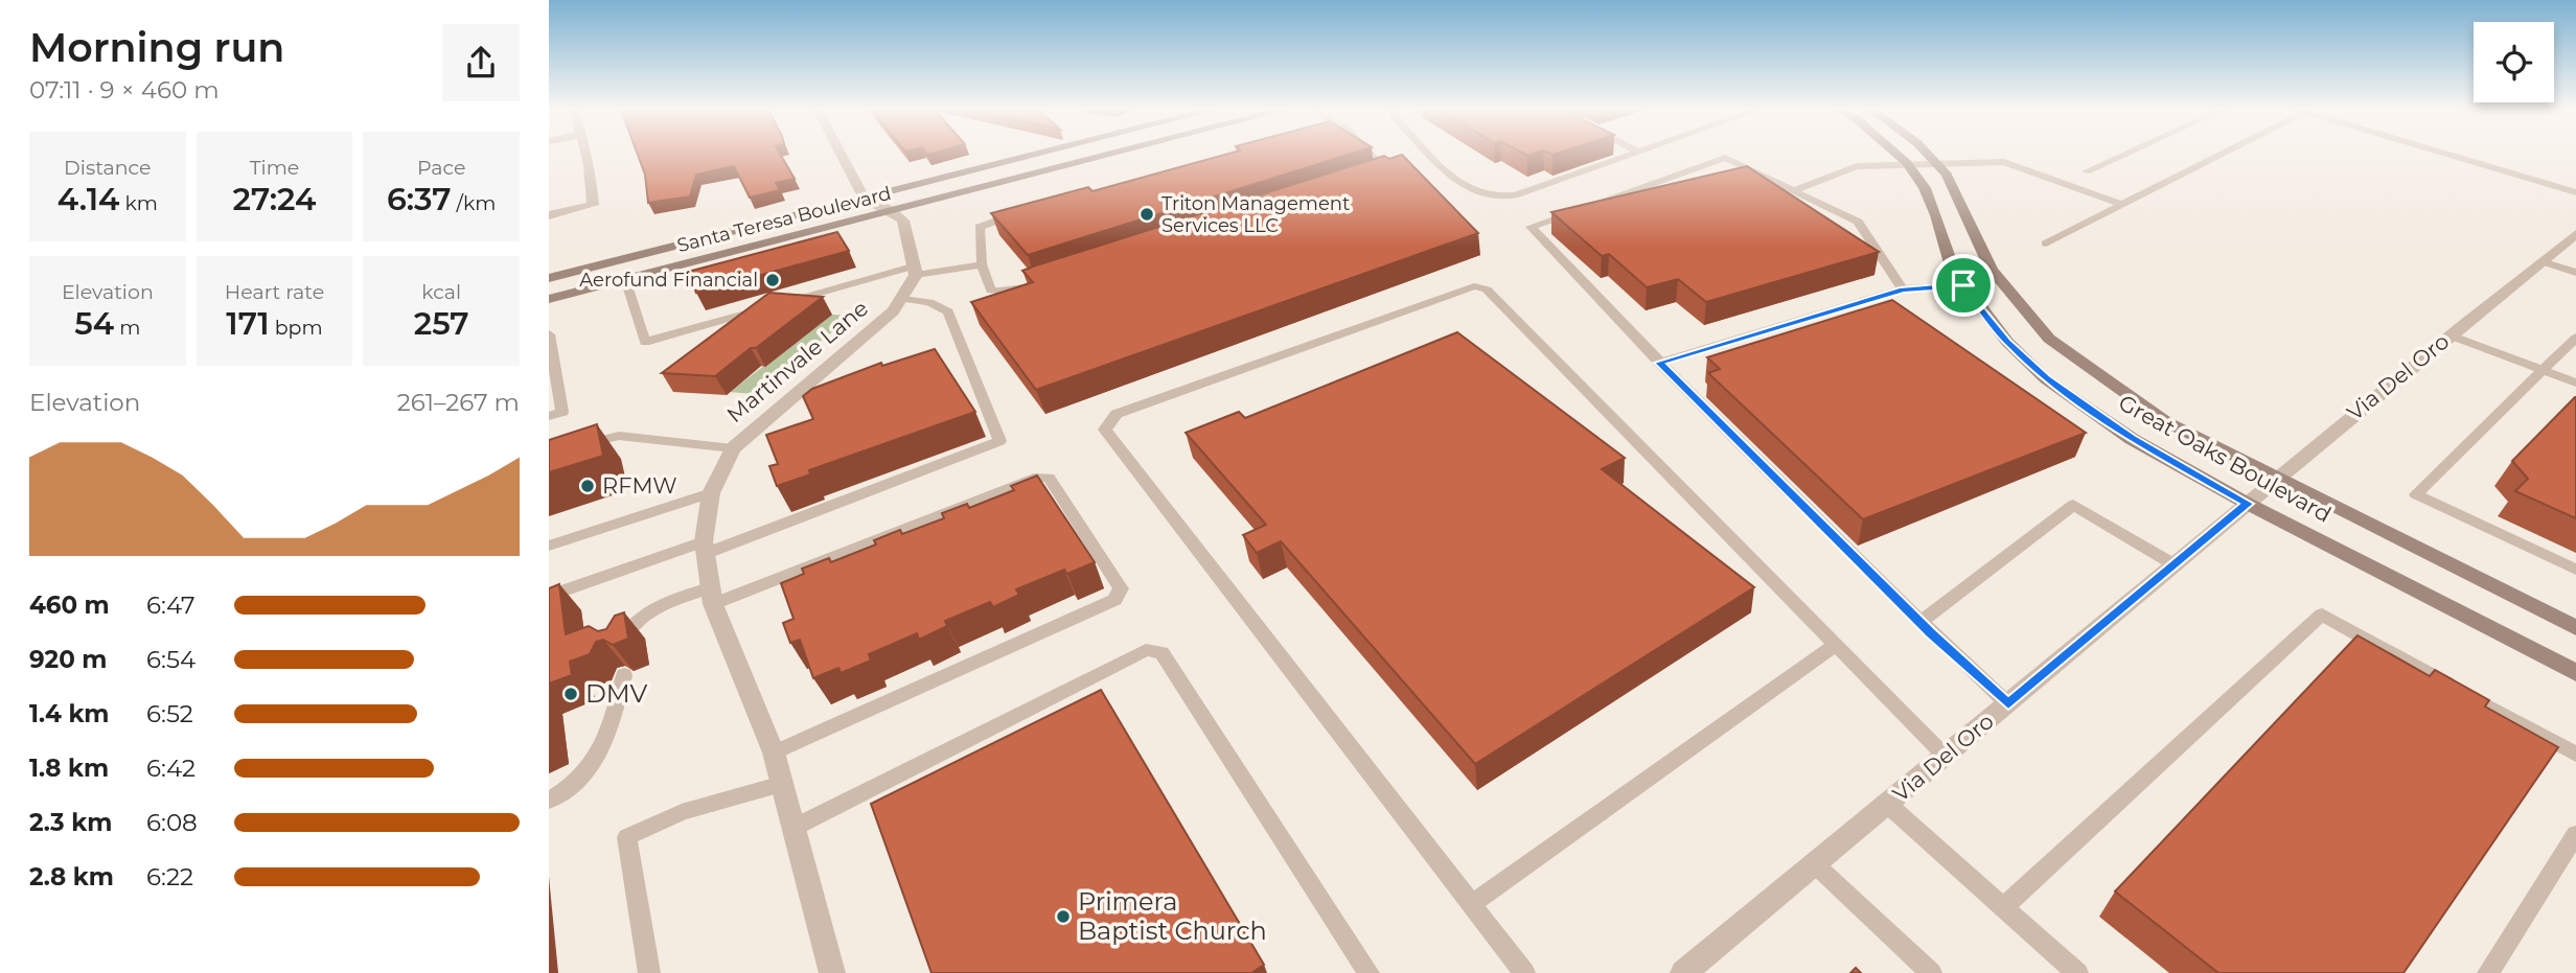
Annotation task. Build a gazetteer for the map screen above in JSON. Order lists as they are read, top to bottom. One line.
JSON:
{"streets":{"main road":["Santa Teresa Boulevard","Great Oaks Boulevard"],"street":["Martinvale Lane","Via Del Oro"]},"crossings":[["Via Del Oro","Great Oaks Boulevard"]],"places":["Triton Management Services LLC","Aerofund Financial","RFMW","DMV","Primera Baptist Church"],"page":{"heading":["Morning run","07:11 · 9 × 460 m"],"stats":[["Distance","4.14 km"],["Time","27:24"],["Pace","6:37 /km"],["Elevation","54 m"],["Heart rate","171 bpm"],["kcal","257"]],"chart":["Elevation","261–267 m"],"list":[{"name":"460 m","note":"6:47"},{"name":"920 m","note":"6:54"},{"name":"1.4 km","note":"6:52"},{"name":"1.8 km","note":"6:42"},{"name":"2.3 km","note":"6:08"},{"name":"2.8 km","note":"6:22"}]}}
